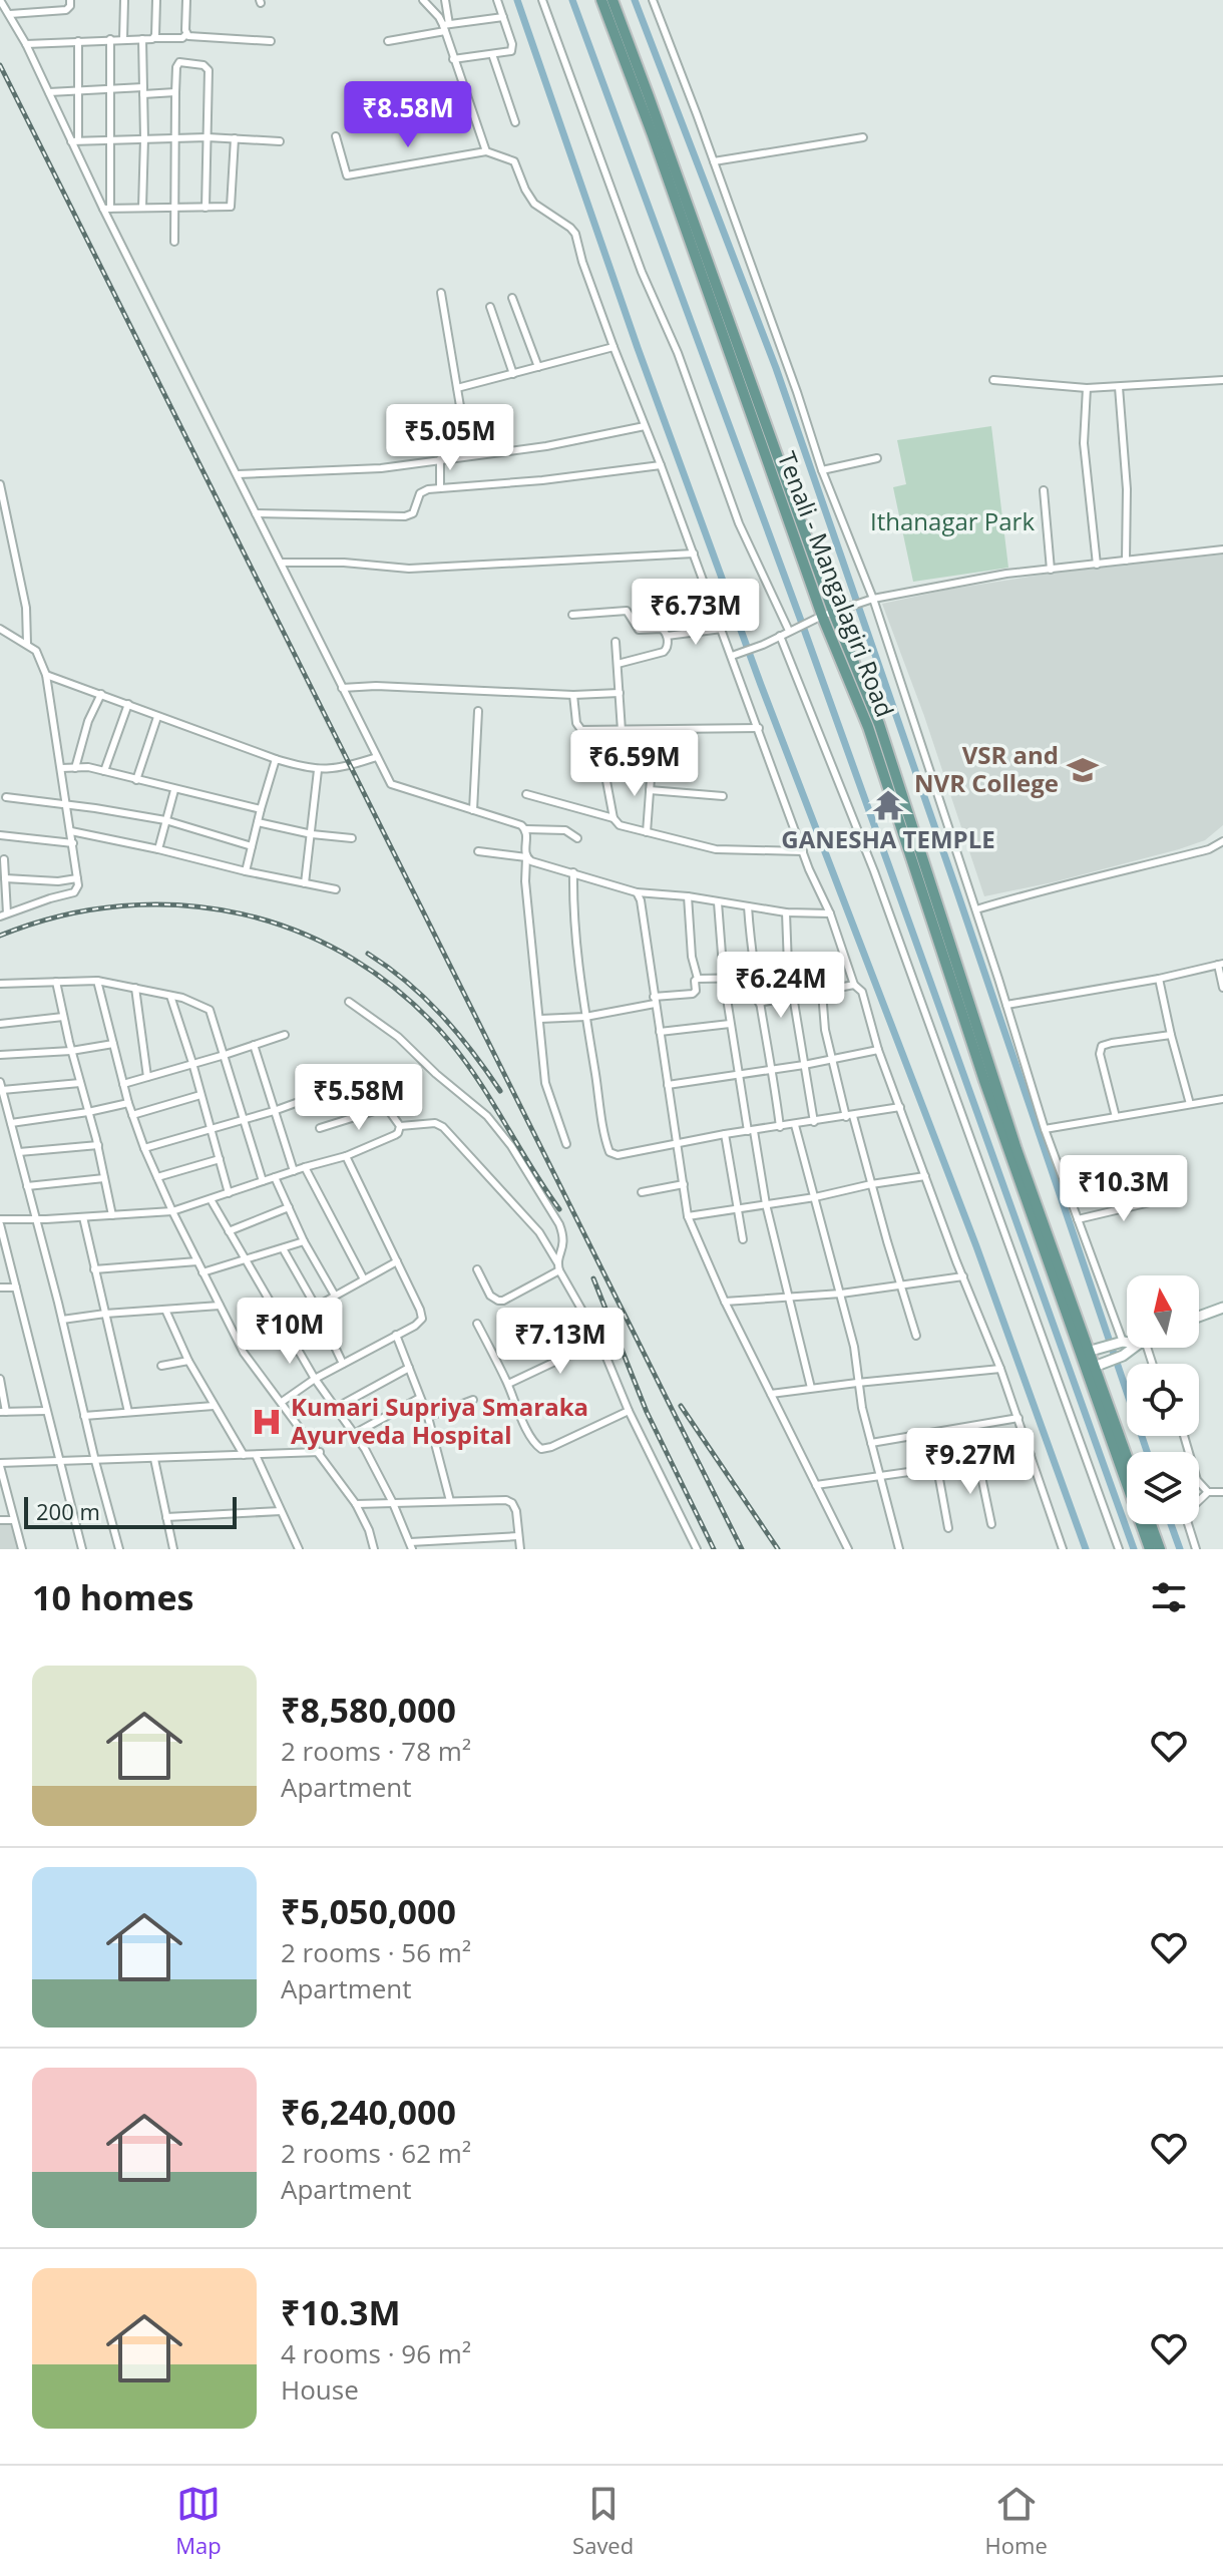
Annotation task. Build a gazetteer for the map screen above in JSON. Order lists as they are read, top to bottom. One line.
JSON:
{"streets":{"main road":["Tenali - Mangalagiri Road"]},"parks":["Ithanagar Park"],"places":{"school or university":["VSR and NVR College"],"temple":["GANESHA TEMPLE"],"hospital":["Kumari Supriya Smaraka Ayurveda Hospital"]},"scale_bar":"200 m","north":"top","page":{"price":["₹8.58M","₹5.05M","₹6.73M","₹6.59M","₹6.24M","₹5.58M","₹10.3M","₹10M","₹7.13M","₹9.27M"],"scale":"200 m","heading":"10 homes","list":[{"name":"₹8,580,000","note":"2 rooms · 78 m² · Apartment"},{"name":"₹5,050,000","note":"2 rooms · 56 m² · Apartment"},{"name":"₹6,240,000","note":"2 rooms · 62 m² · Apartment"},{"name":"₹10.3M","note":"4 rooms · 96 m² · House"}],"tabs":["Map","Saved","Home"]}}
